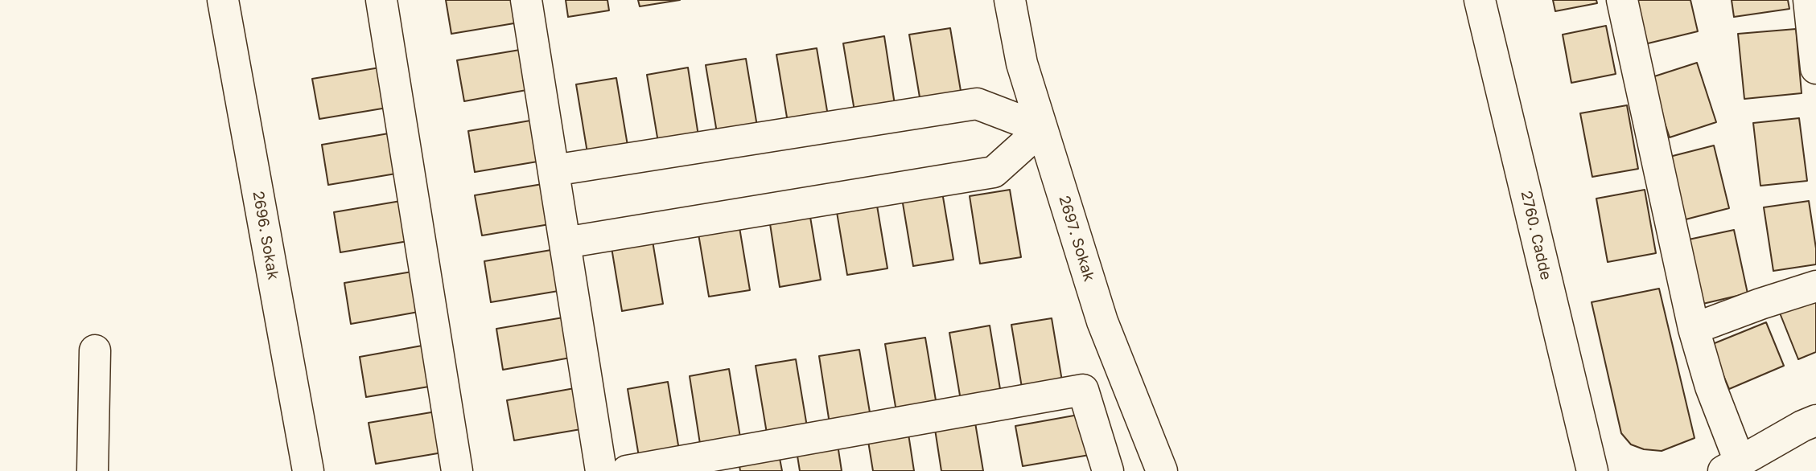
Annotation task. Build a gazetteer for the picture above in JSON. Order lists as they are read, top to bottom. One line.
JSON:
{"streets":{"street":["2696. Sokak","2760. Cadde","2697. Sokak"]}}
